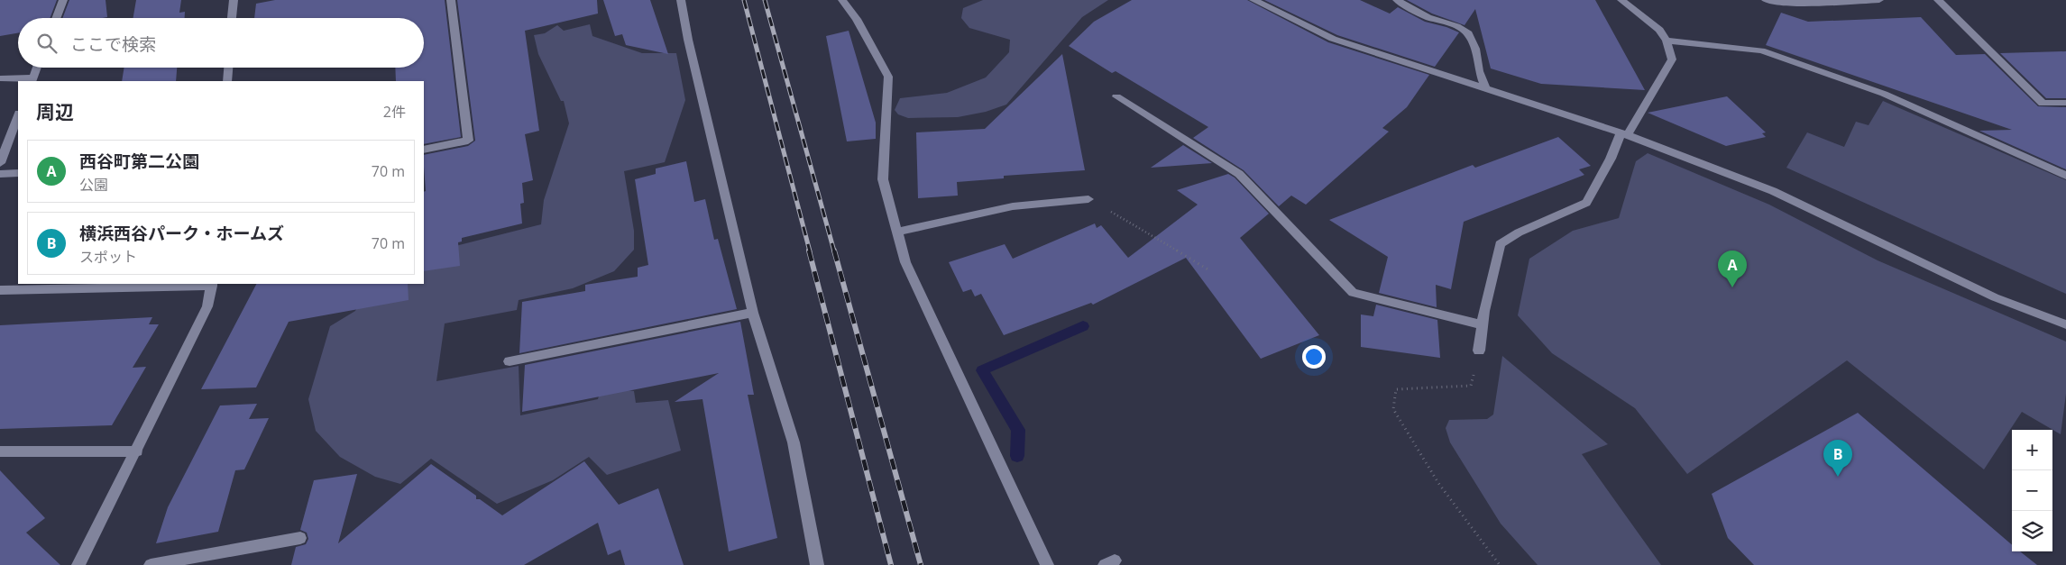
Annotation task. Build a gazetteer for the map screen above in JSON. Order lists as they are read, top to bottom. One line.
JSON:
{"page":{"search":"ここで検索","heading":["周辺","2件"],"list":[{"mark":"A","name":"西谷町第二公園","note":"公園","value":"70 m"},{"mark":"B","name":"横浜西谷パーク・ホームズ","note":"スポット","value":"70 m"}],"pins":["A","B"],"map_buttons":["+","−"]}}
